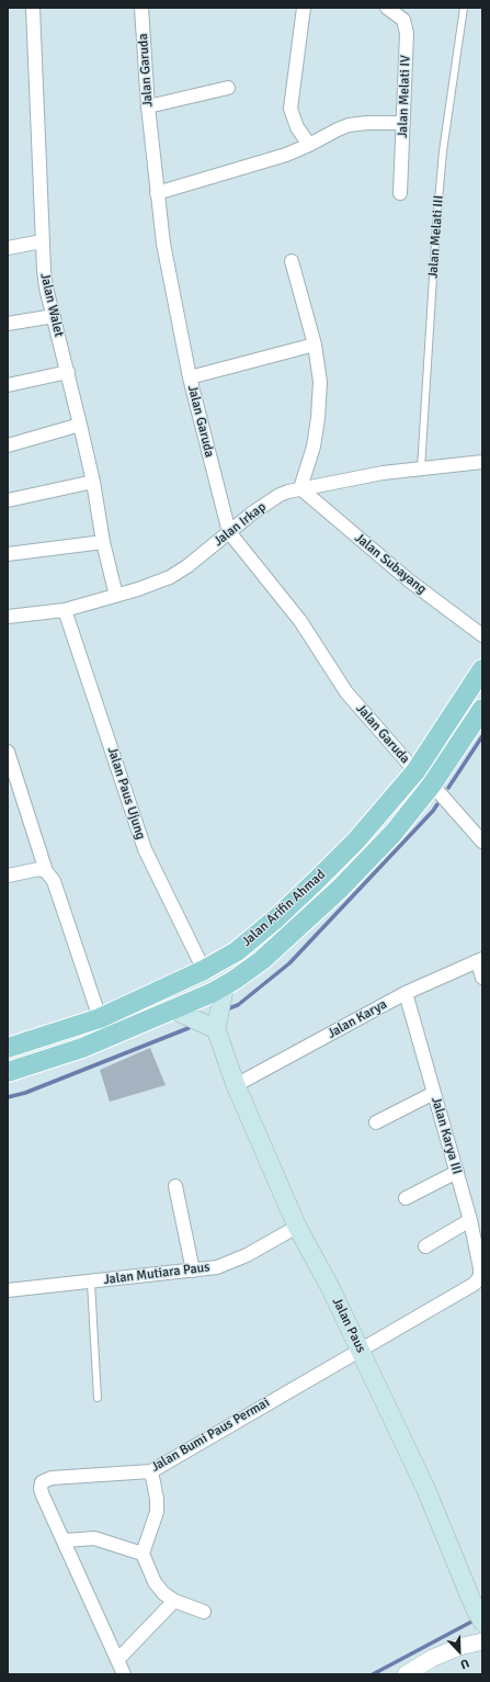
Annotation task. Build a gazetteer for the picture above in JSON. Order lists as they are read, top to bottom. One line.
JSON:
{"streets":{"main road":["Jalan Arifin Ahmad","Jalan Paus"],"street":["Jalan Garuda","Jalan Melati IV","Jalan Walet","Jalan Irkap","Jalan Subayang","Jalan Paus Ujung","Jalan Karya","Jalan Karya III","Jalan Mutiara Paus","Jalan Bumi Paus Permai"],"lane":["Jalan Melati III"]},"crossings":[["Jalan Garuda","Jalan Irkap"],["Jalan Garuda","Jalan Arifin Ahmad"],["Jalan Melati III","Jalan Irkap"],["Jalan Walet","Jalan Irkap"],["Jalan Irkap","Jalan Subayang"],["Jalan Irkap","Jalan Paus Ujung"],["Jalan Paus Ujung","Jalan Arifin Ahmad"],["Jalan Karya","Jalan Karya III"],["Jalan Karya","Jalan Paus"],["Jalan Karya III","Jalan Bumi Paus Permai"],["Jalan Mutiara Paus","Jalan Paus"],["Jalan Paus","Jalan Bumi Paus Permai"]],"north":"bottom right"}
